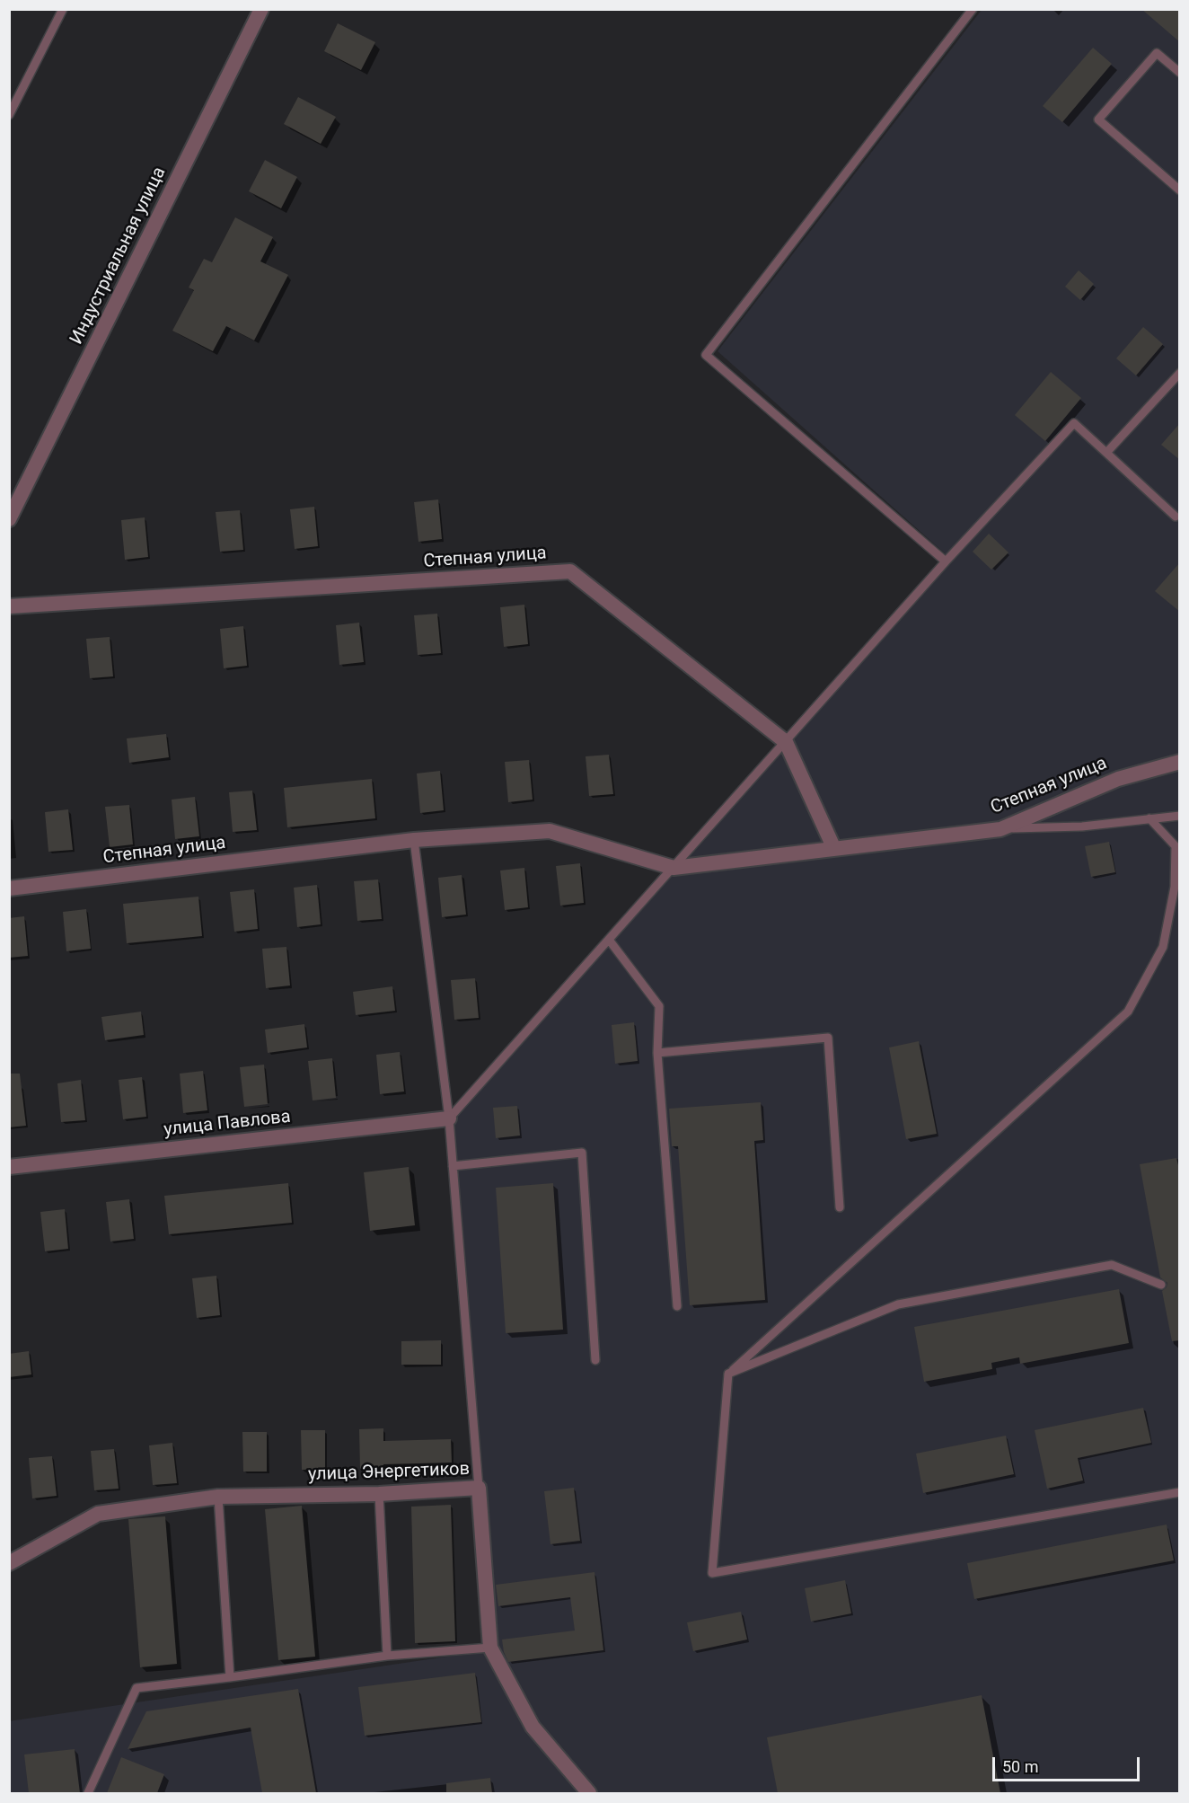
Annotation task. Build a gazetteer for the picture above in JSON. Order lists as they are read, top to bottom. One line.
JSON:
{"streets":{"street":["Индустриальная улица","Степная улица","улица Павлова","улица Энергетиков"]},"scale_bar":"50 m"}
